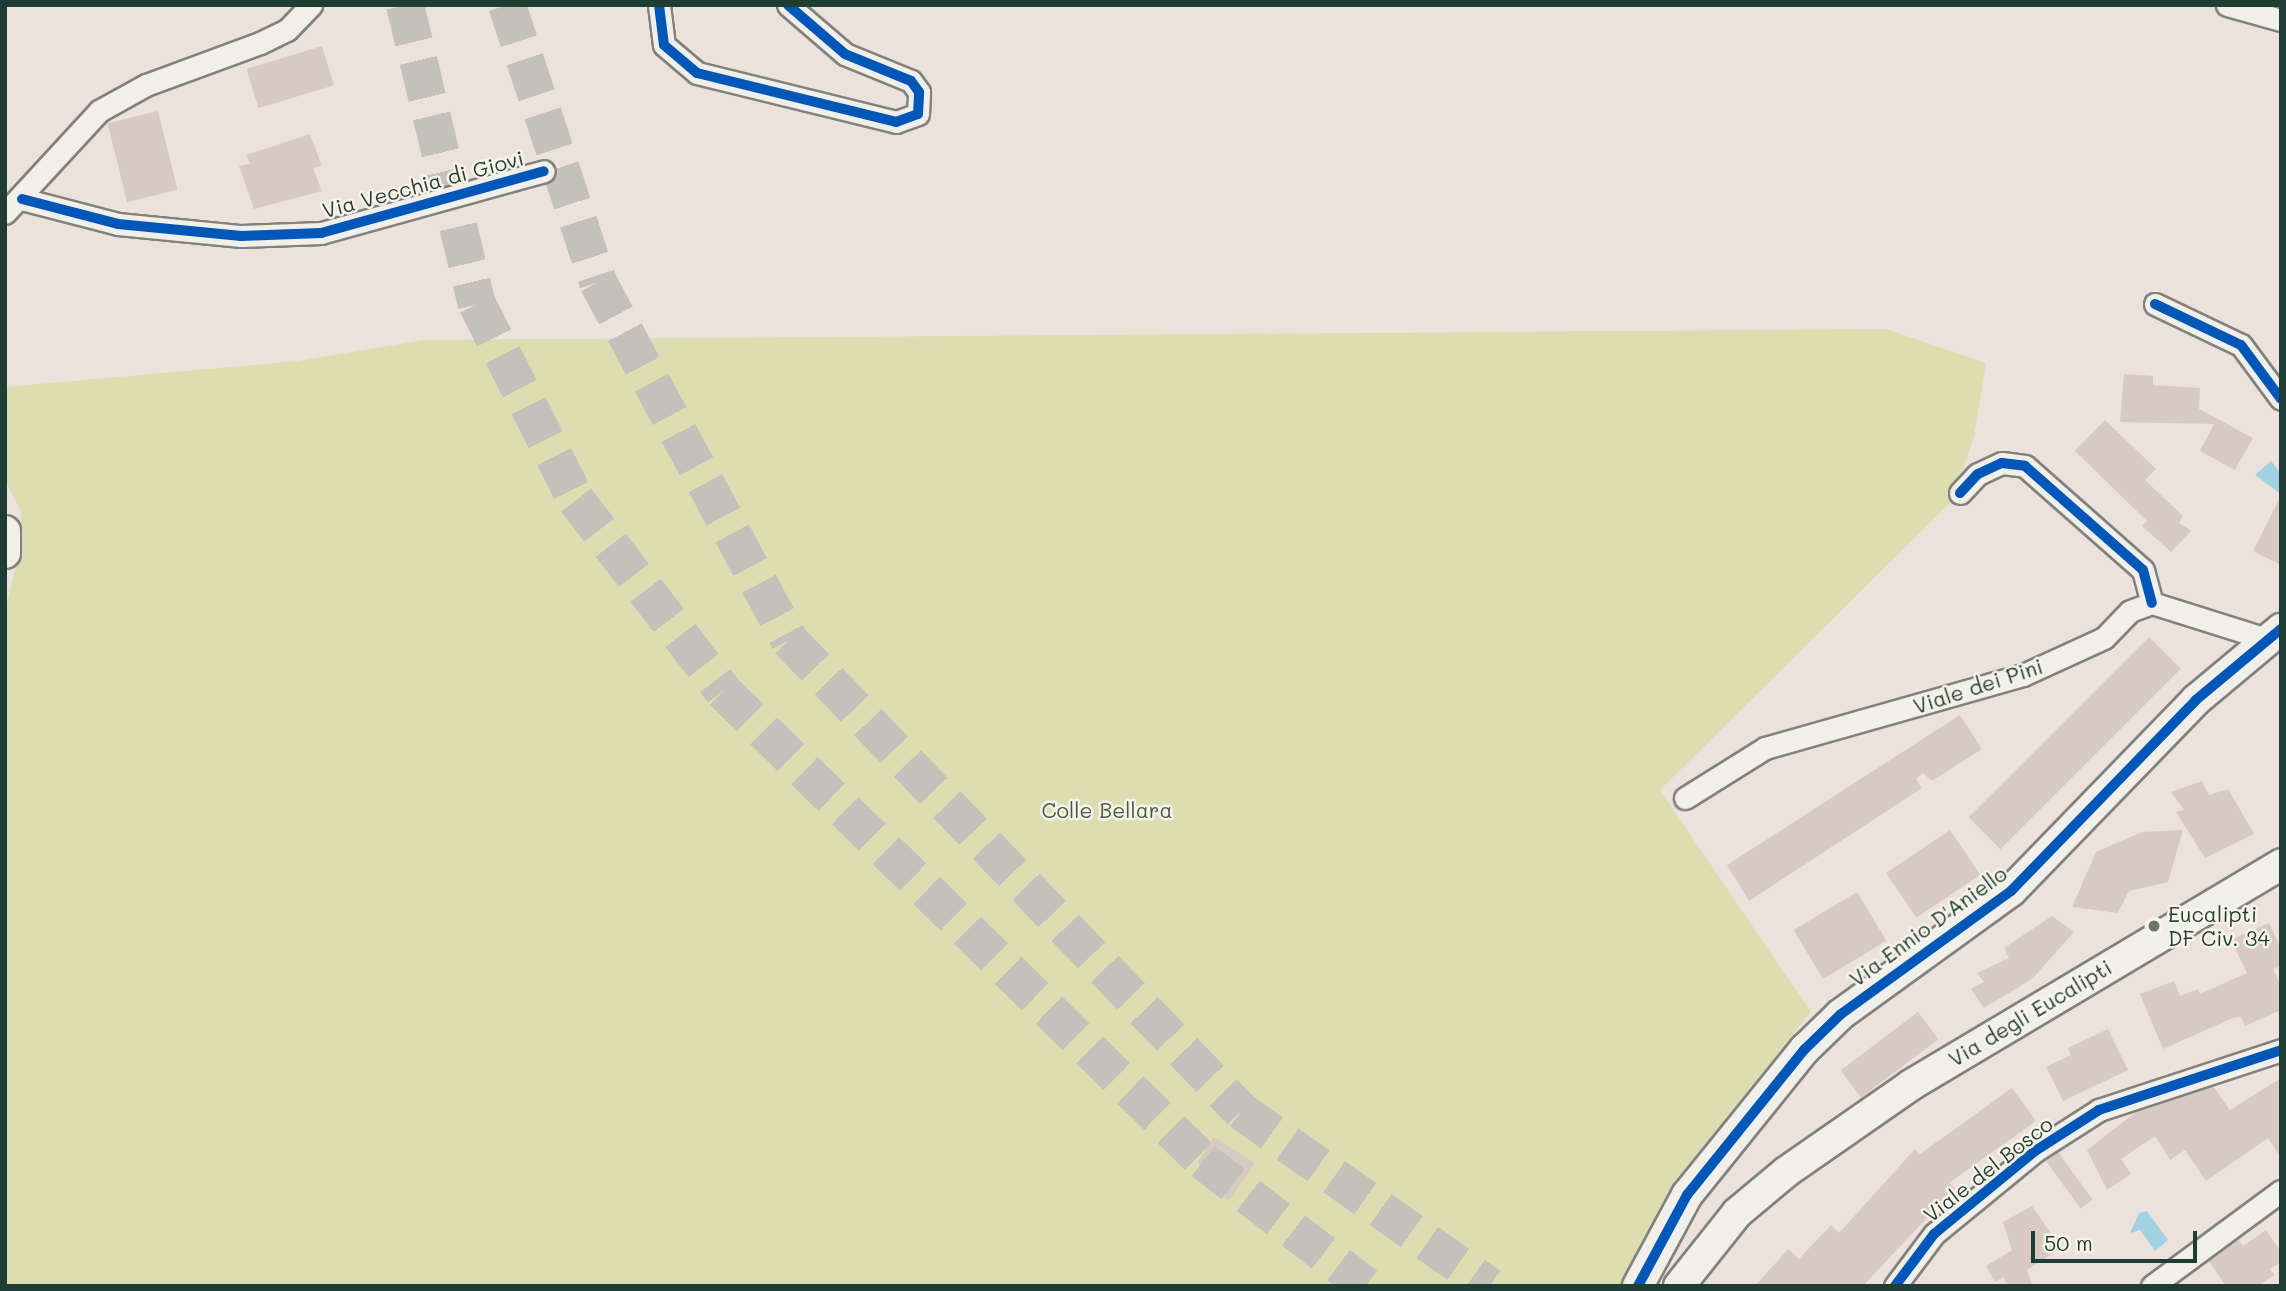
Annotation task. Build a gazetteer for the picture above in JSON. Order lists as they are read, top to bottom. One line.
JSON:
{"streets":{"street":["Via Vecchia di Giovi","Viale dei Pini","Via Ennio D'Aniello","Via degli Eucalipti","Viale del Bosco"]},"parks":["Colle Bellara"],"places":["Eucalipti DF Civ. 34"],"scale_bar":"50 m"}
